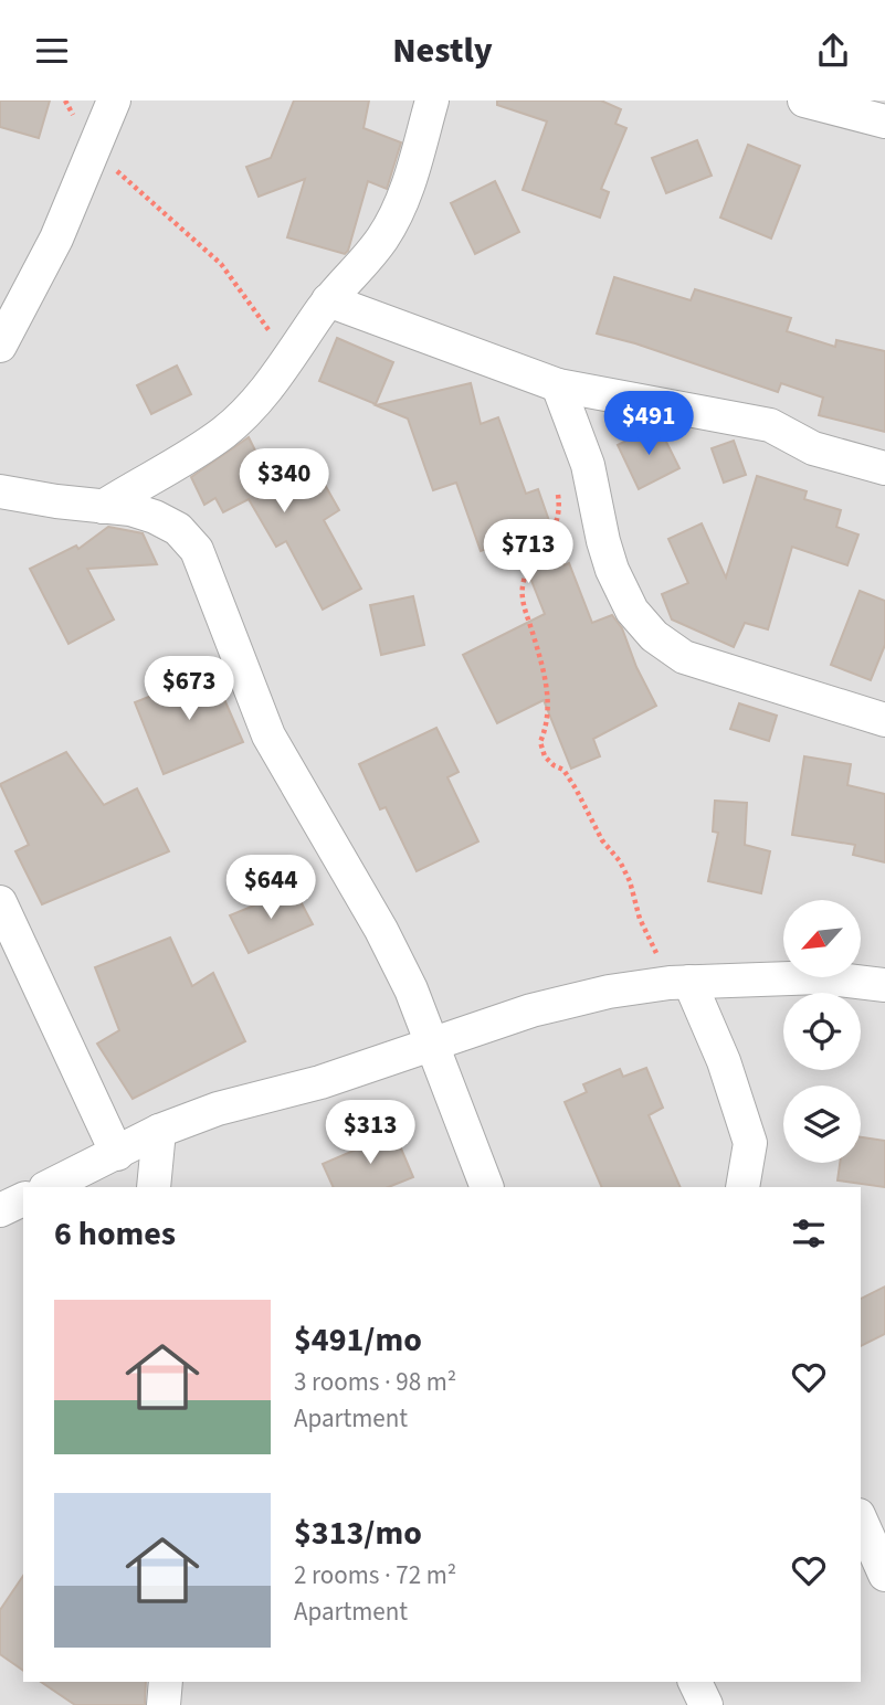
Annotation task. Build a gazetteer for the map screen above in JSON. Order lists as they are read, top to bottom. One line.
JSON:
{"north":"bottom left","page":{"header":"Nestly","price":["$491","$340","$713","$673","$644","$313"],"heading":"6 homes","list":[{"name":"$491/mo","note":"3 rooms · 98 m² · Apartment"},{"name":"$313/mo","note":"2 rooms · 72 m² · Apartment"}]}}
